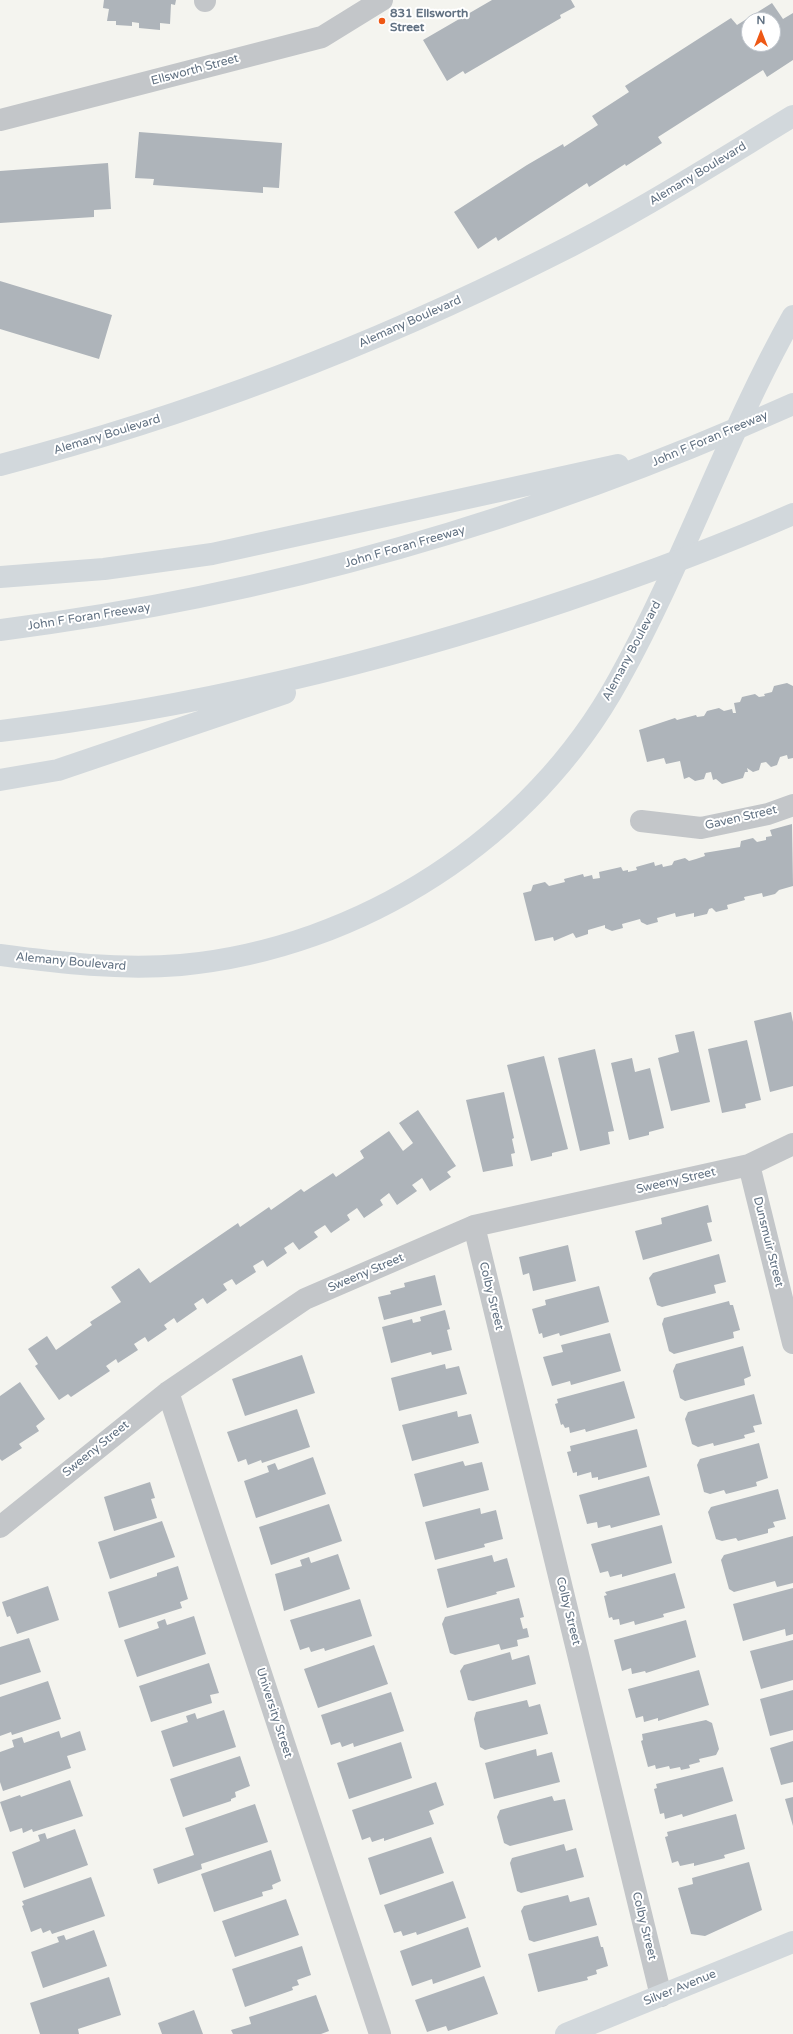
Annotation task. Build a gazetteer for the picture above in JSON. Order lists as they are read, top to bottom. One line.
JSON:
{"streets":{"main road":["Alemany Boulevard","John F Foran Freeway","Silver Avenue"],"street":["Ellsworth Street","Gaven Street","Sweeny Street","Dunsmuir Street","Colby Street","University Street"]},"crossings":[["Sweeny Street","Dunsmuir Street"],["Sweeny Street","Colby Street"],["Sweeny Street","University Street"],["Colby Street","Silver Avenue"]],"places":["831 Ellsworth Street"],"north":"top"}
